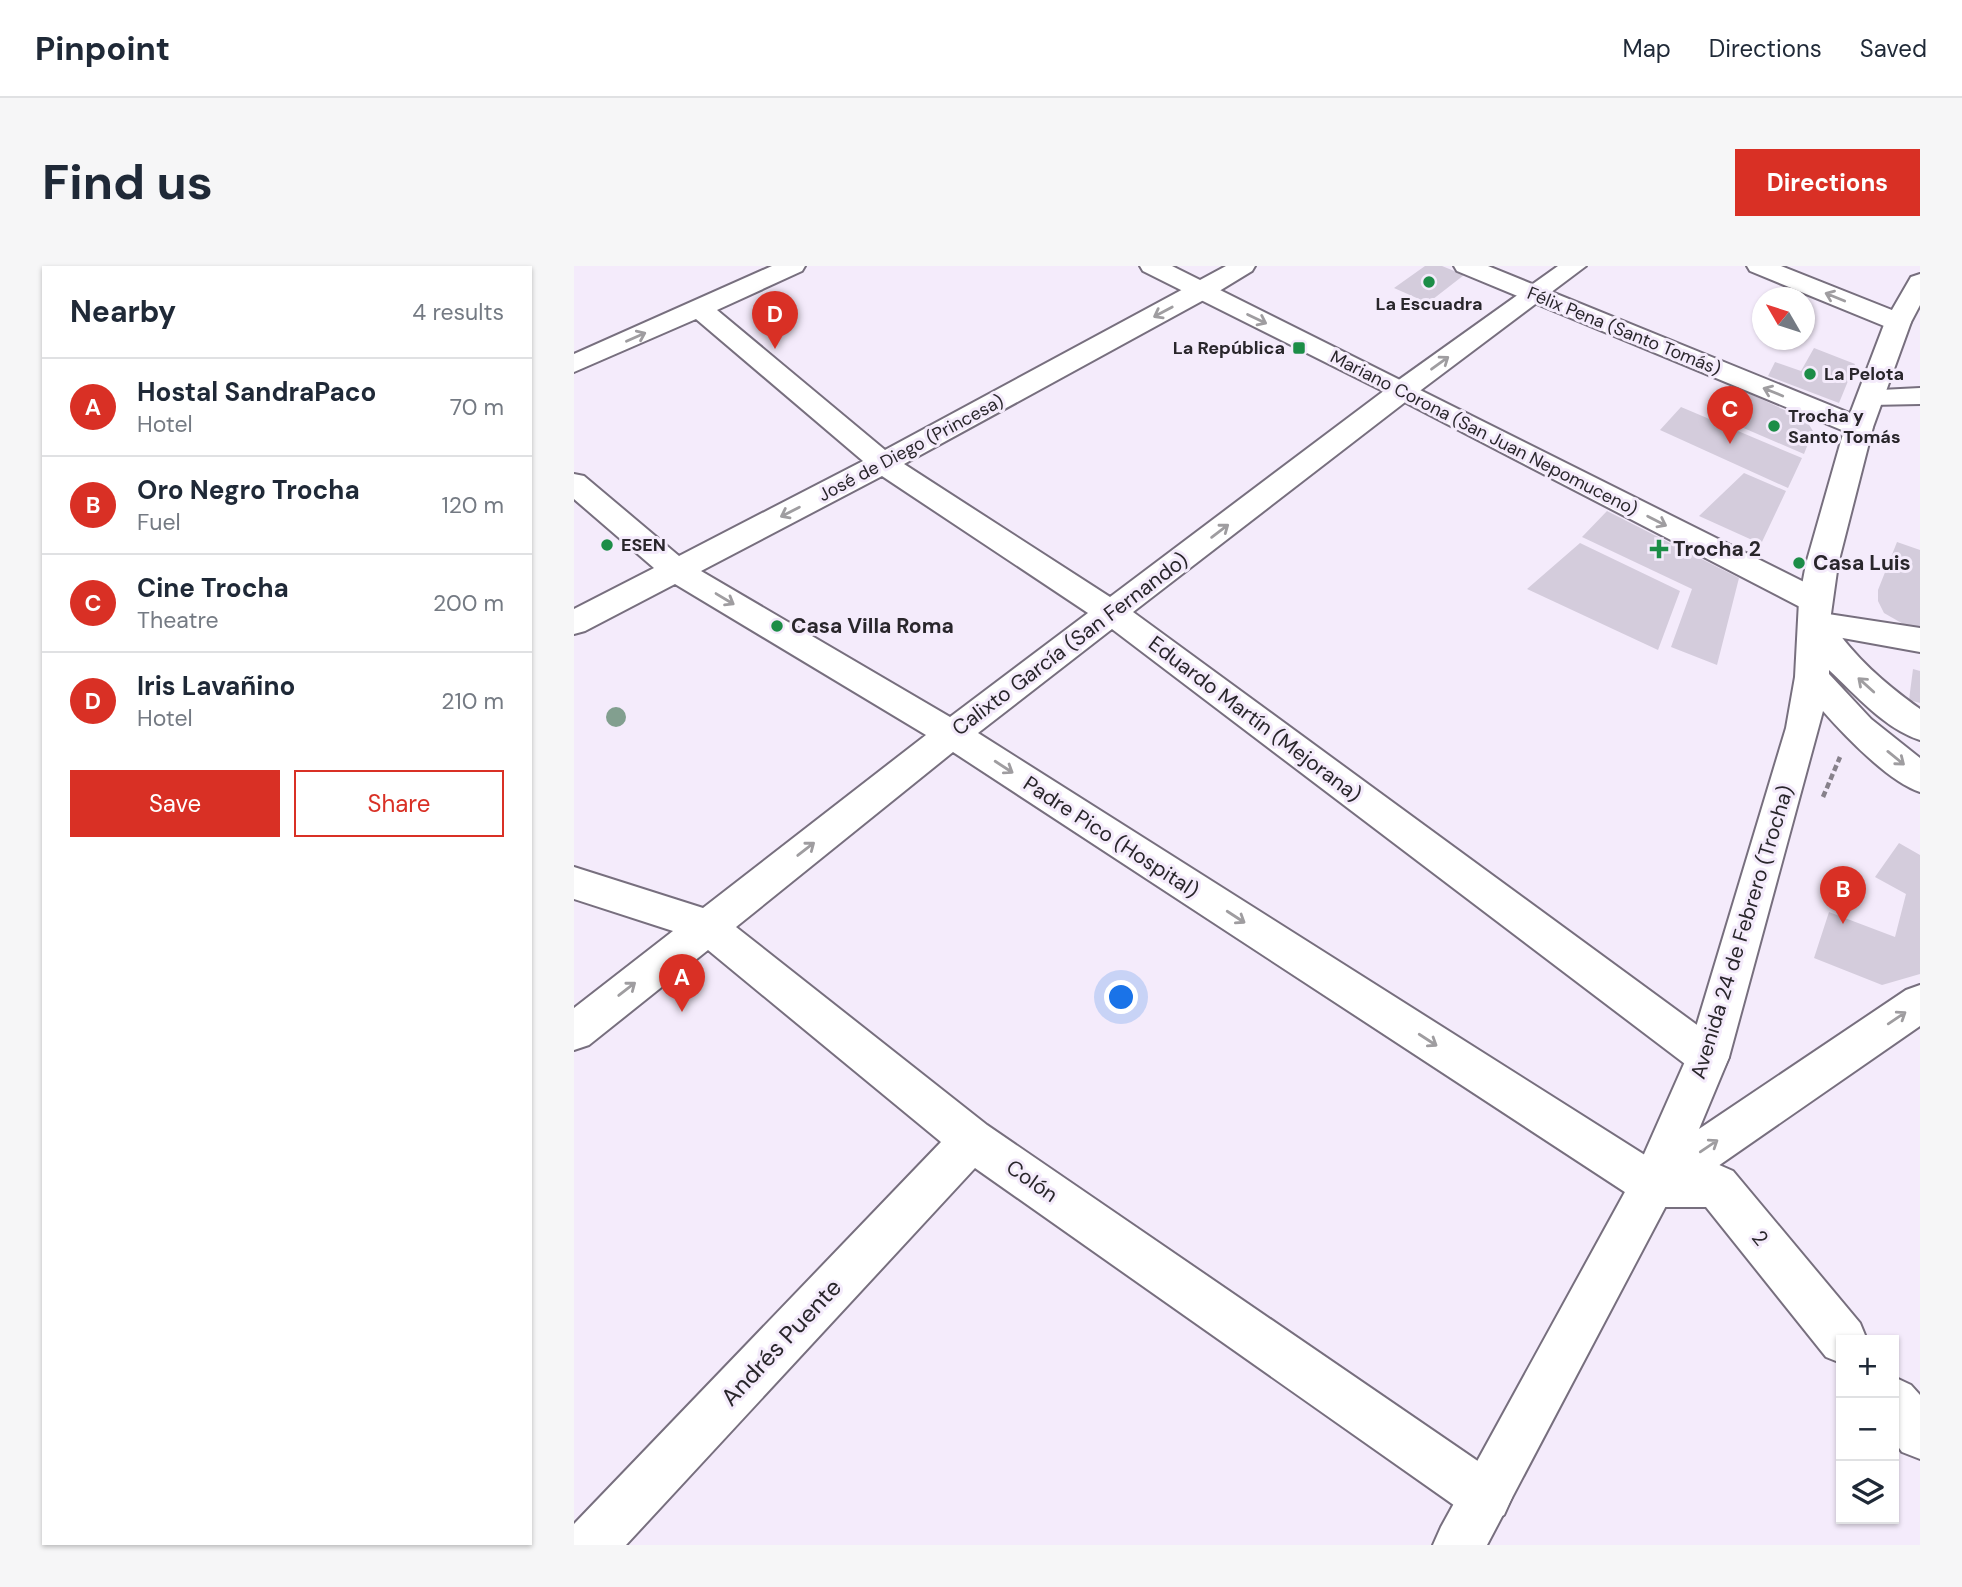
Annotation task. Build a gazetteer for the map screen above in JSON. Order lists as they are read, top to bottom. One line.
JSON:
{"streets":{"street":["Félix Pena (Santo Tomás)","Mariano Corona (San Juan Nepomuceno)","José de Diego (Princesa)","Calixto García (San Fernando)","Eduardo Martín (Mejorana)","Padre Pico (Hospital)","Avenida 24 de Febrero (Trocha)","Colón","2","Andrés Puente"]},"crossings":[["Félix Pena (Santo Tomás)","Calixto García (San Fernando)"],["Félix Pena (Santo Tomás)","Avenida 24 de Febrero (Trocha)"],["Mariano Corona (San Juan Nepomuceno)","José de Diego (Princesa)"],["Mariano Corona (San Juan Nepomuceno)","Calixto García (San Fernando)"],["Mariano Corona (San Juan Nepomuceno)","Avenida 24 de Febrero (Trocha)"],["José de Diego (Princesa)","Eduardo Martín (Mejorana)"],["José de Diego (Princesa)","Padre Pico (Hospital)"],["Calixto García (San Fernando)","Eduardo Martín (Mejorana)"],["Calixto García (San Fernando)","Padre Pico (Hospital)"],["Calixto García (San Fernando)","Colón"],["Eduardo Martín (Mejorana)","Avenida 24 de Febrero (Trocha)"],["Padre Pico (Hospital)","Avenida 24 de Febrero (Trocha)"],["Padre Pico (Hospital)","2"],["Avenida 24 de Febrero (Trocha)","Colón"],["Avenida 24 de Febrero (Trocha)","2"],["Colón","Andrés Puente"]],"one_way":["Mariano Corona (San Juan Nepomuceno)","Calixto García (San Fernando)","Padre Pico (Hospital)"],"places":{"other":["La Escuadra","La Pelota","Trocha y Santo Tomás","ESEN","Casa Luis","Casa Villa Roma"],"transit":["La República"],"health":["Trocha 2"]},"north":"top left","page":{"header":"Pinpoint","nav":["Map","Directions","Saved"],"buttons":["Directions",["Save","Share"]],"title":"Find us","heading":["Nearby","4 results"],"pins":["D","C","B","A"],"list":[{"mark":"A","name":"Hostal SandraPaco","note":"Hotel","value":"70 m"},{"mark":"B","name":"Oro Negro Trocha","note":"Fuel","value":"120 m"},{"mark":"C","name":"Cine Trocha","note":"Theatre","value":"200 m"},{"mark":"D","name":"Iris Lavañino","note":"Hotel","value":"210 m"}],"map_buttons":["+","−"]}}
